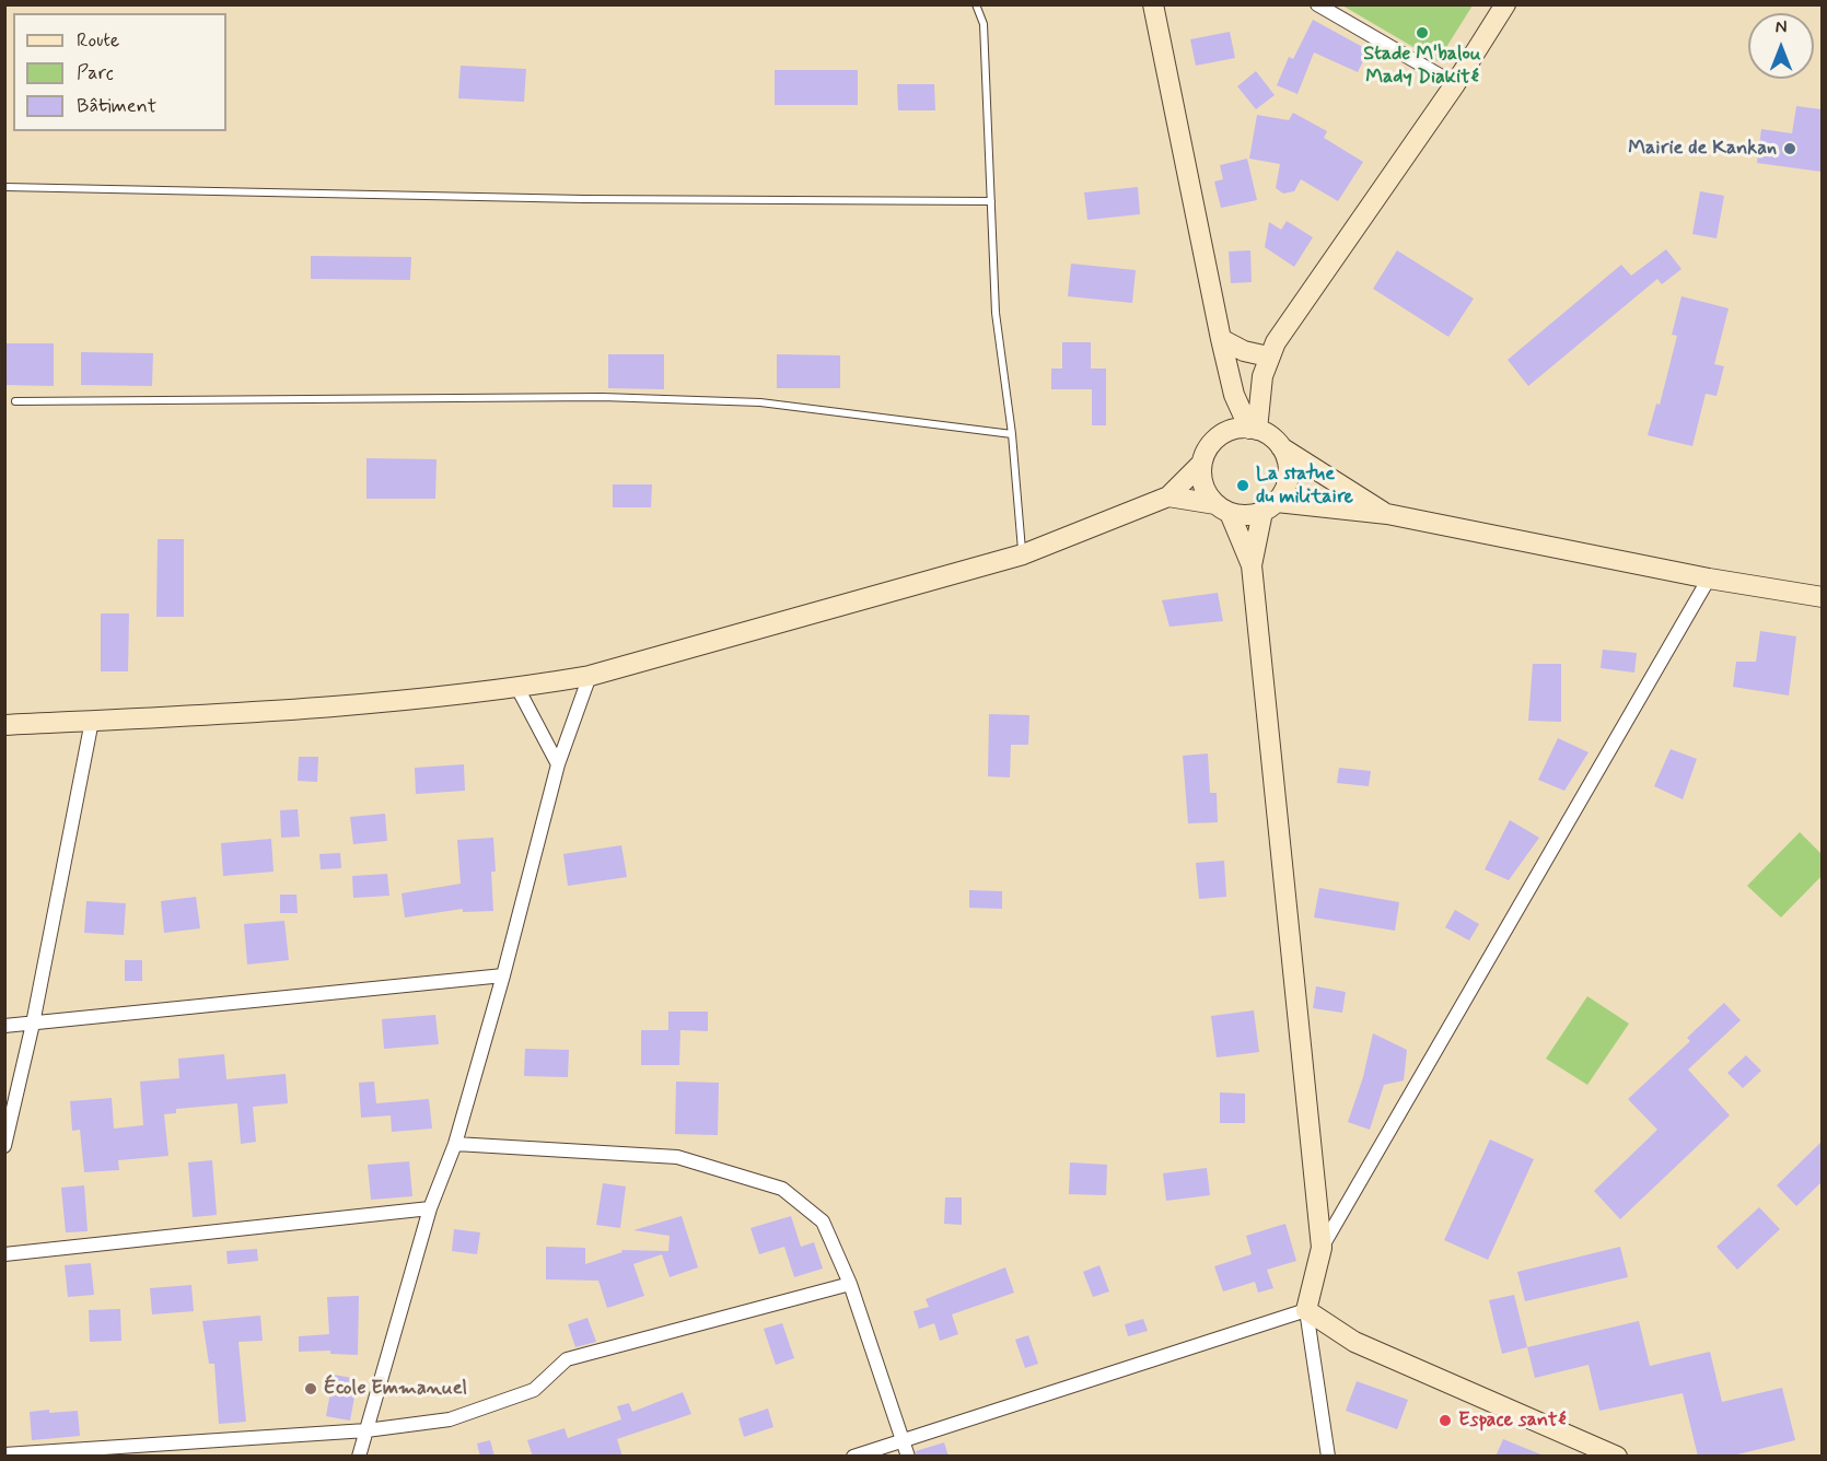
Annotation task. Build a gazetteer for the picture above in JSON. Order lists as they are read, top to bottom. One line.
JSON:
{"places":["Stade M'balou Mady Diakité","Mairie de Kankan","La statue du militaire","École Emmanuel","Espace santé"],"legend":["Route","Parc","Bâtiment"],"north":"top"}
